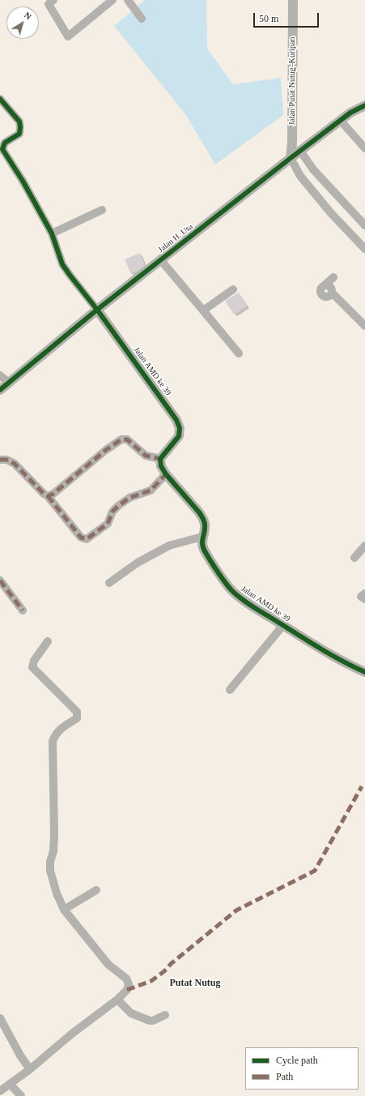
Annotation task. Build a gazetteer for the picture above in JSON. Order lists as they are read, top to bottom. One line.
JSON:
{"streets":{"street":["Jalan Putat Nutug–Kuripan","Jalan H. Usa","Jalan AMD ke 39"]},"crossings":[["Jalan Putat Nutug–Kuripan","Jalan H. Usa"],["Jalan H. Usa","Jalan AMD ke 39"]],"districts":["Putat Nutug"],"legend":["Cycle path","Path"],"scale_bar":"50 m","north":"top right"}
